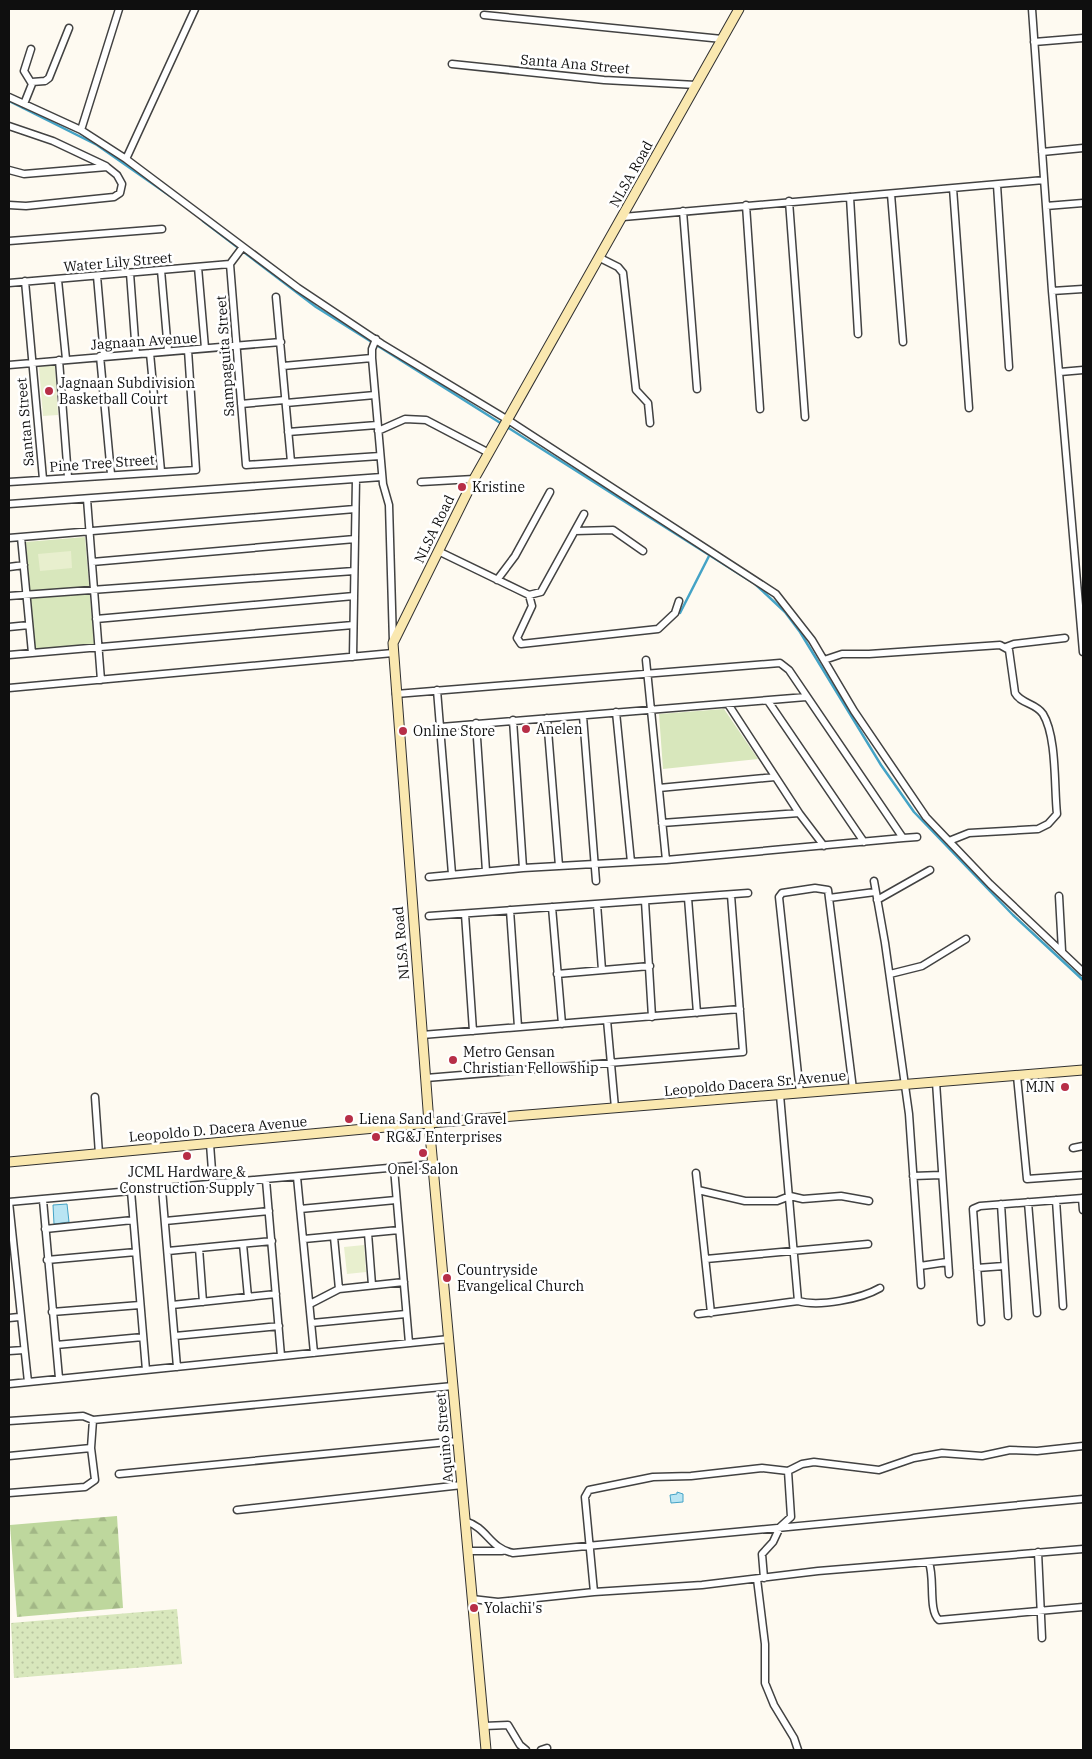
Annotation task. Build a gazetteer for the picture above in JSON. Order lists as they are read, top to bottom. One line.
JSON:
{"streets":{"main road":["NLSA Road","Leopoldo Dacera Sr. Avenue","Leopoldo D. Dacera Avenue","Aquino Street"],"street":["Santa Ana Street","Water Lily Street","Jagnaan Avenue","Sampaguita Street","Santan Street","Pine Tree Street"]},"crossings":[["Santa Ana Street","NLSA Road"],["NLSA Road","Leopoldo Dacera Sr. Avenue"],["NLSA Road","Leopoldo D. Dacera Avenue"],["NLSA Road","Aquino Street"],["Water Lily Street","Sampaguita Street"],["Water Lily Street","Santan Street"],["Jagnaan Avenue","Sampaguita Street"],["Jagnaan Avenue","Santan Street"],["Jagnaan Avenue","Pine Tree Street"],["Santan Street","Pine Tree Street"],["Leopoldo Dacera Sr. Avenue","Leopoldo D. Dacera Avenue"],["Leopoldo Dacera Sr. Avenue","Aquino Street"],["Leopoldo D. Dacera Avenue","Aquino Street"]],"places":["Jagnaan Subdivision Basketball Court","Kristine","Anelen","Online Store","Metro Gensan Christian Fellowship","MJN","Liena Sand and Gravel","RG&J Enterprises","Onel Salon","JCML Hardware & Construction Supply","Countryside Evangelical Church","Yolachi's"]}
